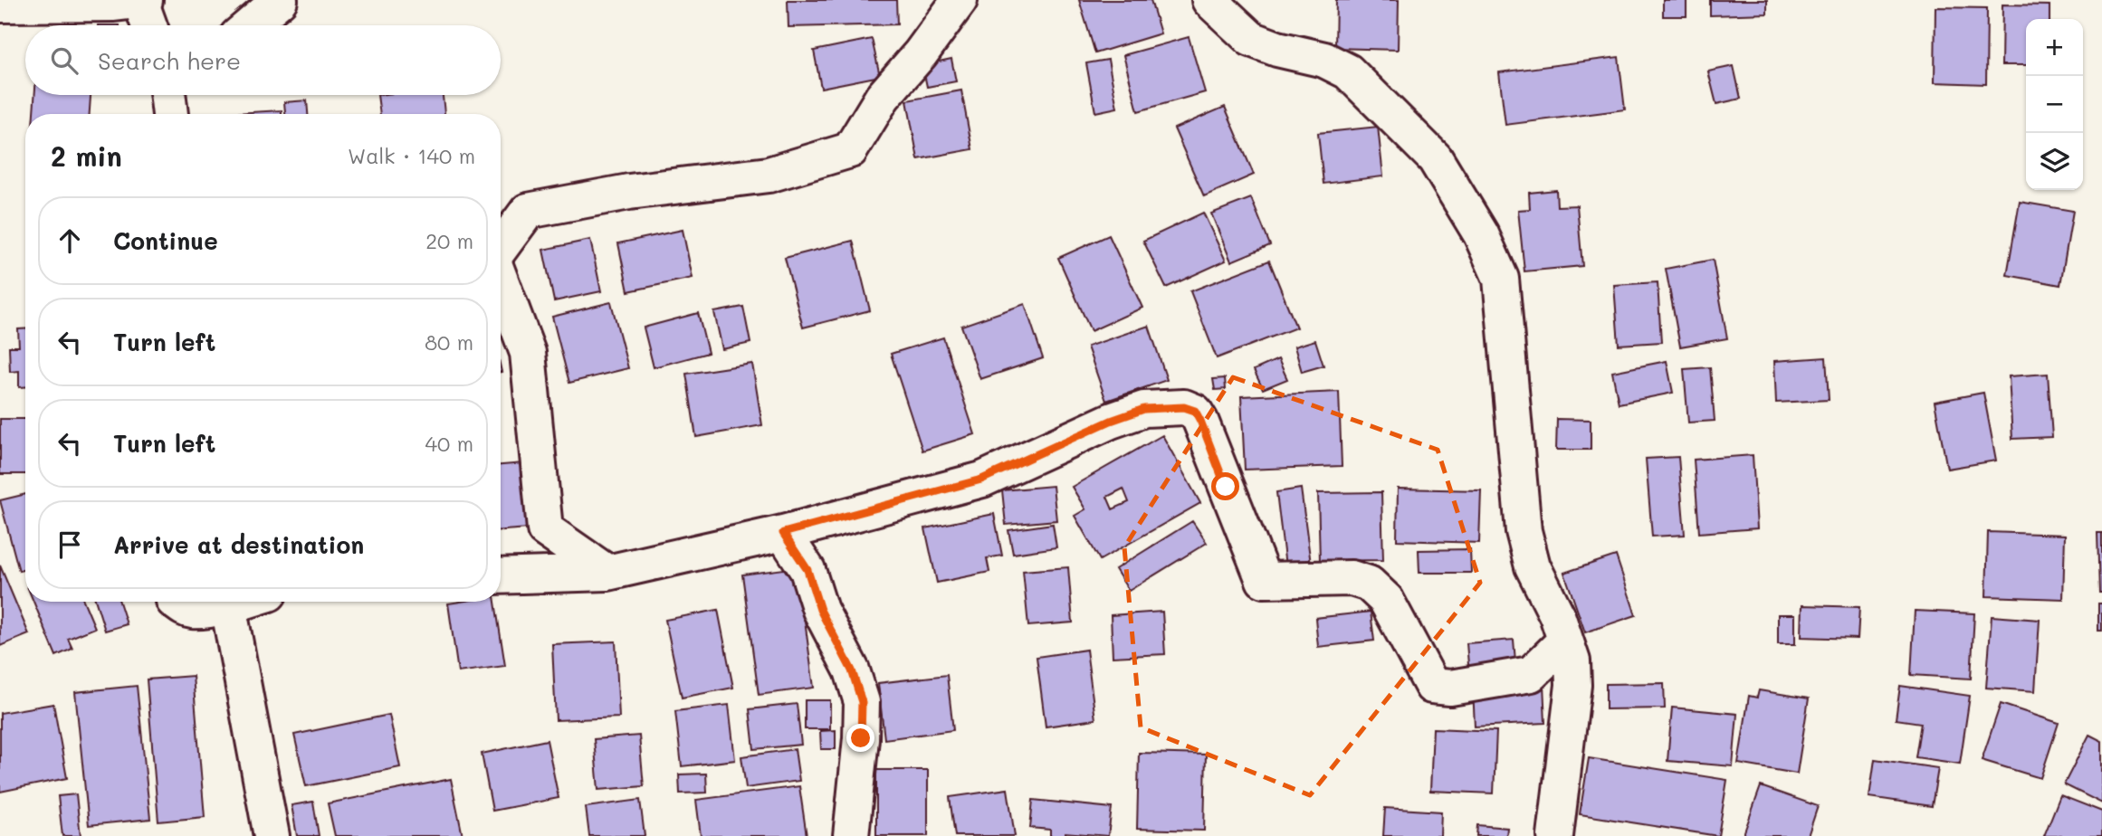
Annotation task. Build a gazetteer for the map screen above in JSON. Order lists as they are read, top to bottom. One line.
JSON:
{"page":{"map_buttons":["+","−"],"search":"Search here","heading":["2 min","Walk · 140 m"],"list":[["Continue","20 m"],["Turn left","80 m"],["Turn left","40 m"],"Arrive at destination"]}}
